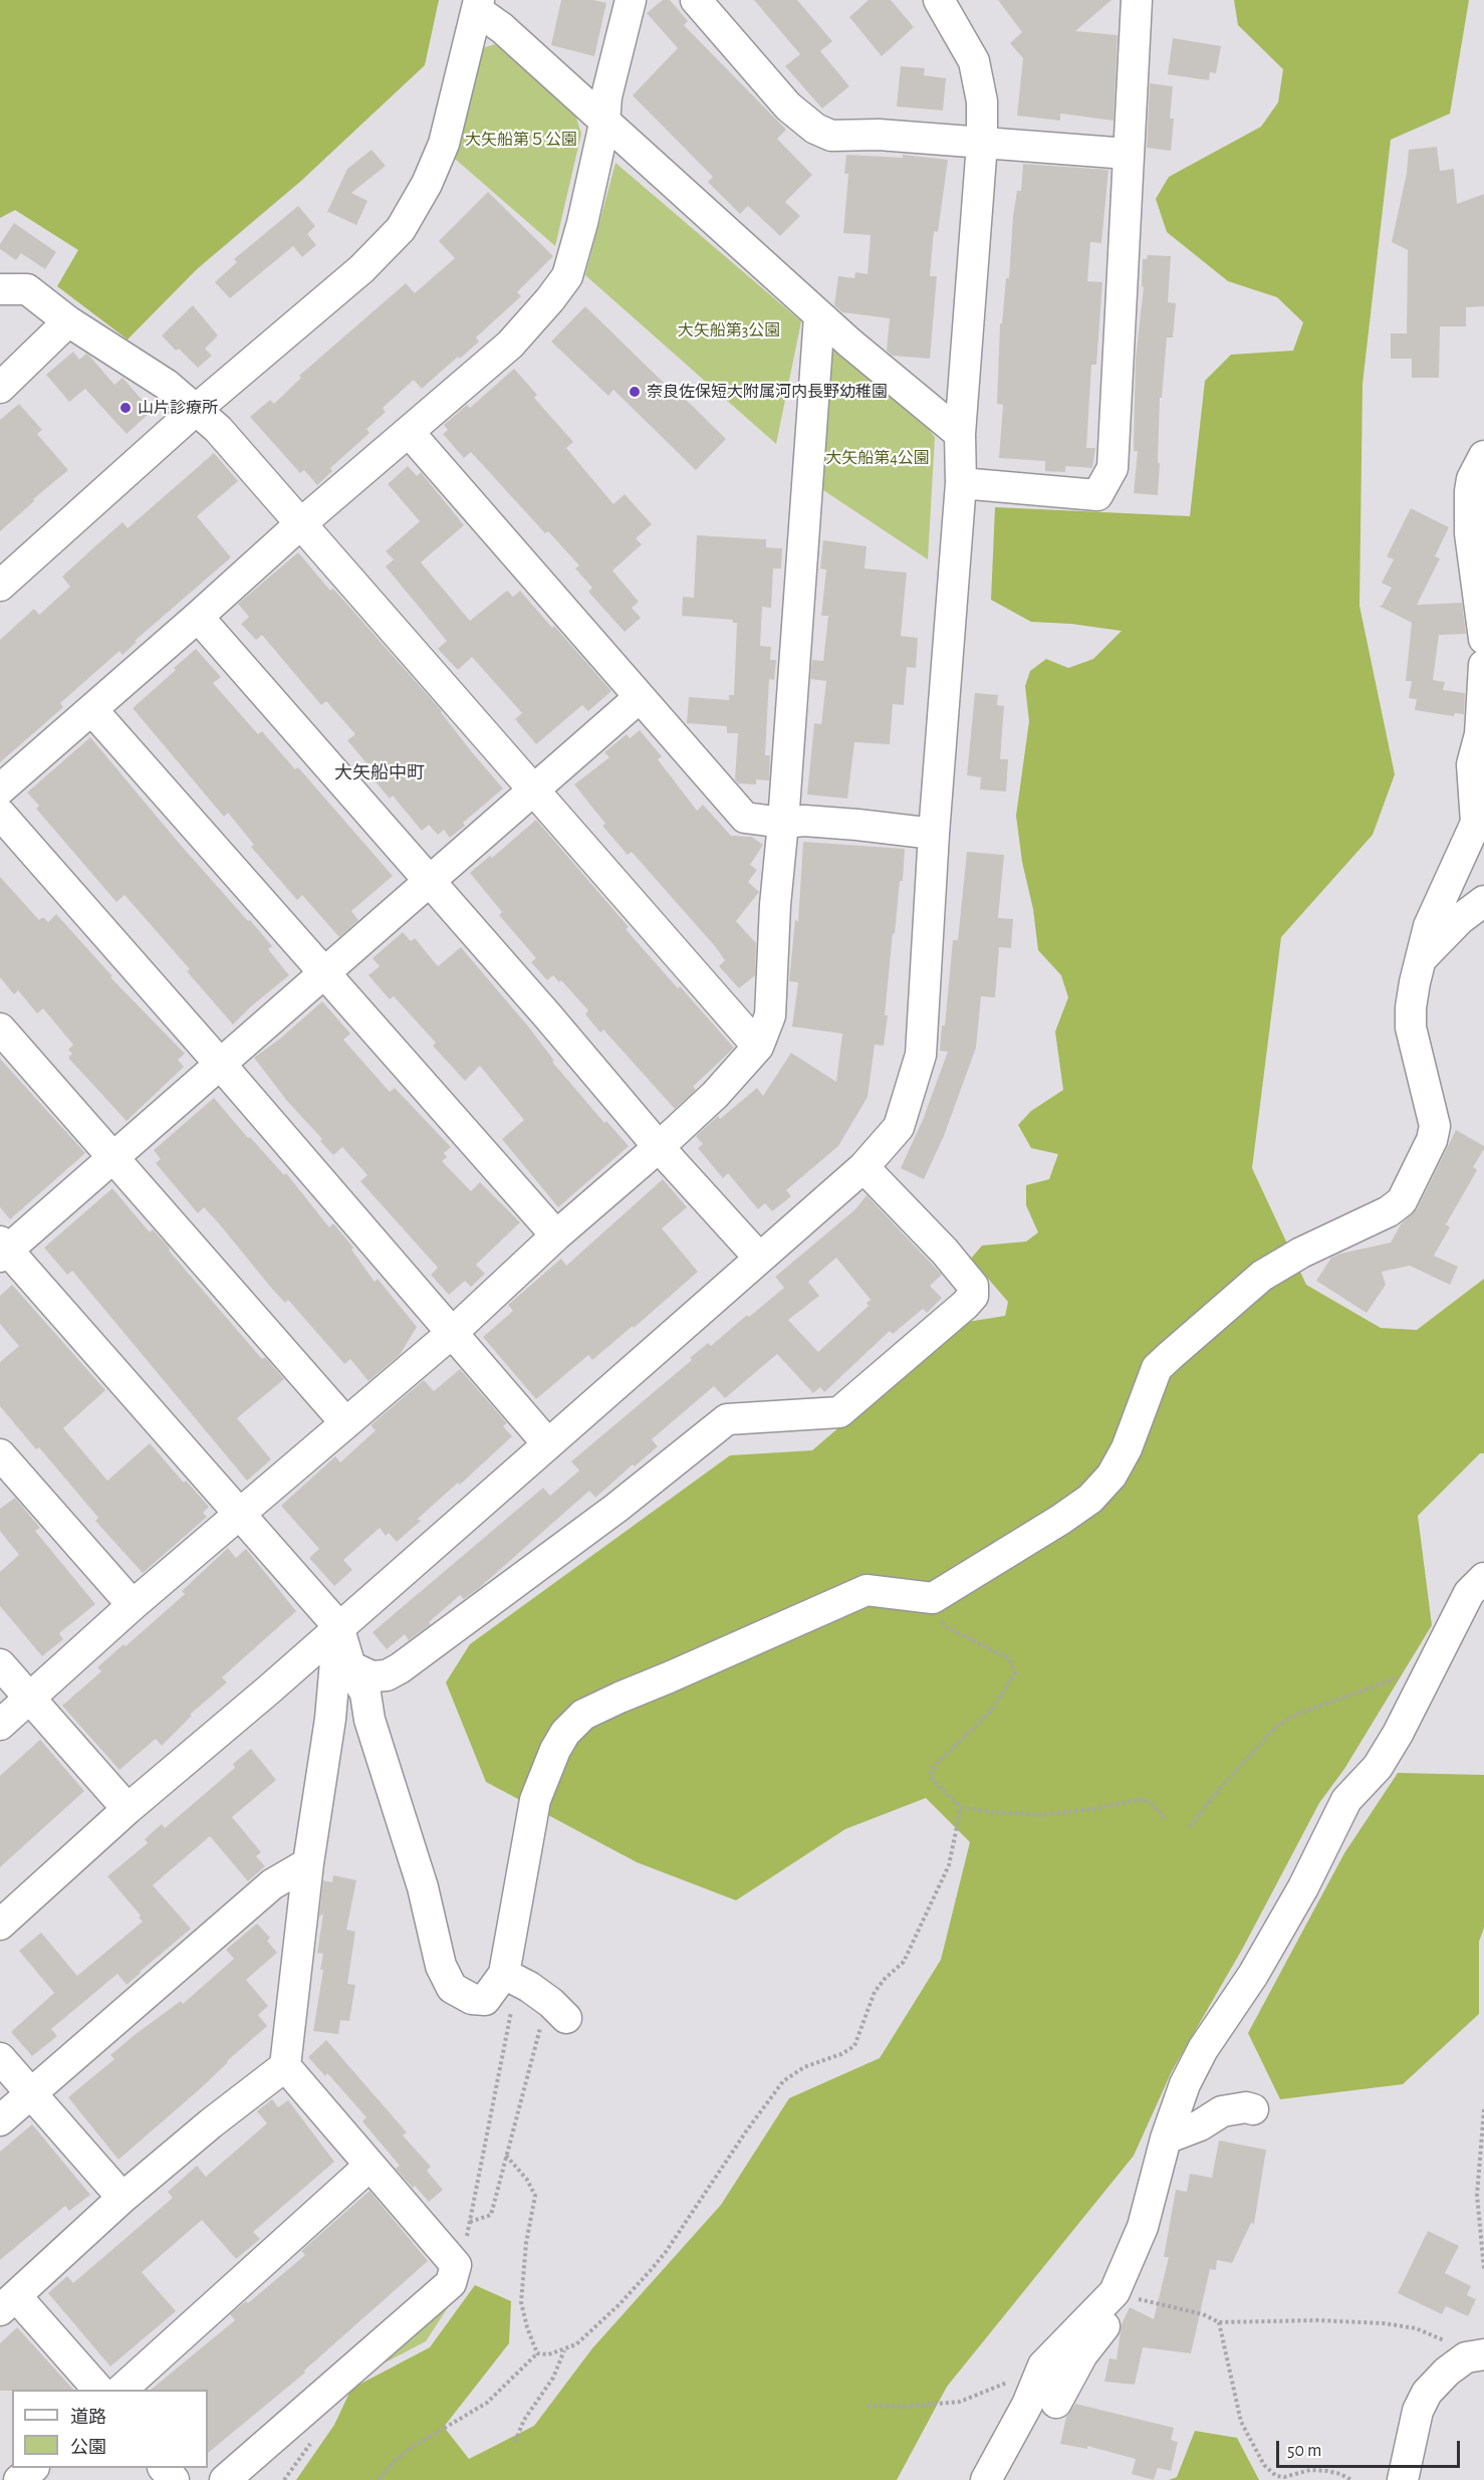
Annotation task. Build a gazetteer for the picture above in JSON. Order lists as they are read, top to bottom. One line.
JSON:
{"districts":["大矢船中町"],"parks":["大矢船第５公園","大矢船第3公園","大矢船第4公園"],"places":["奈良佐保短大附属河内長野幼稚園","山片診療所"],"legend":["道路","公園"],"scale_bar":"50 m"}
